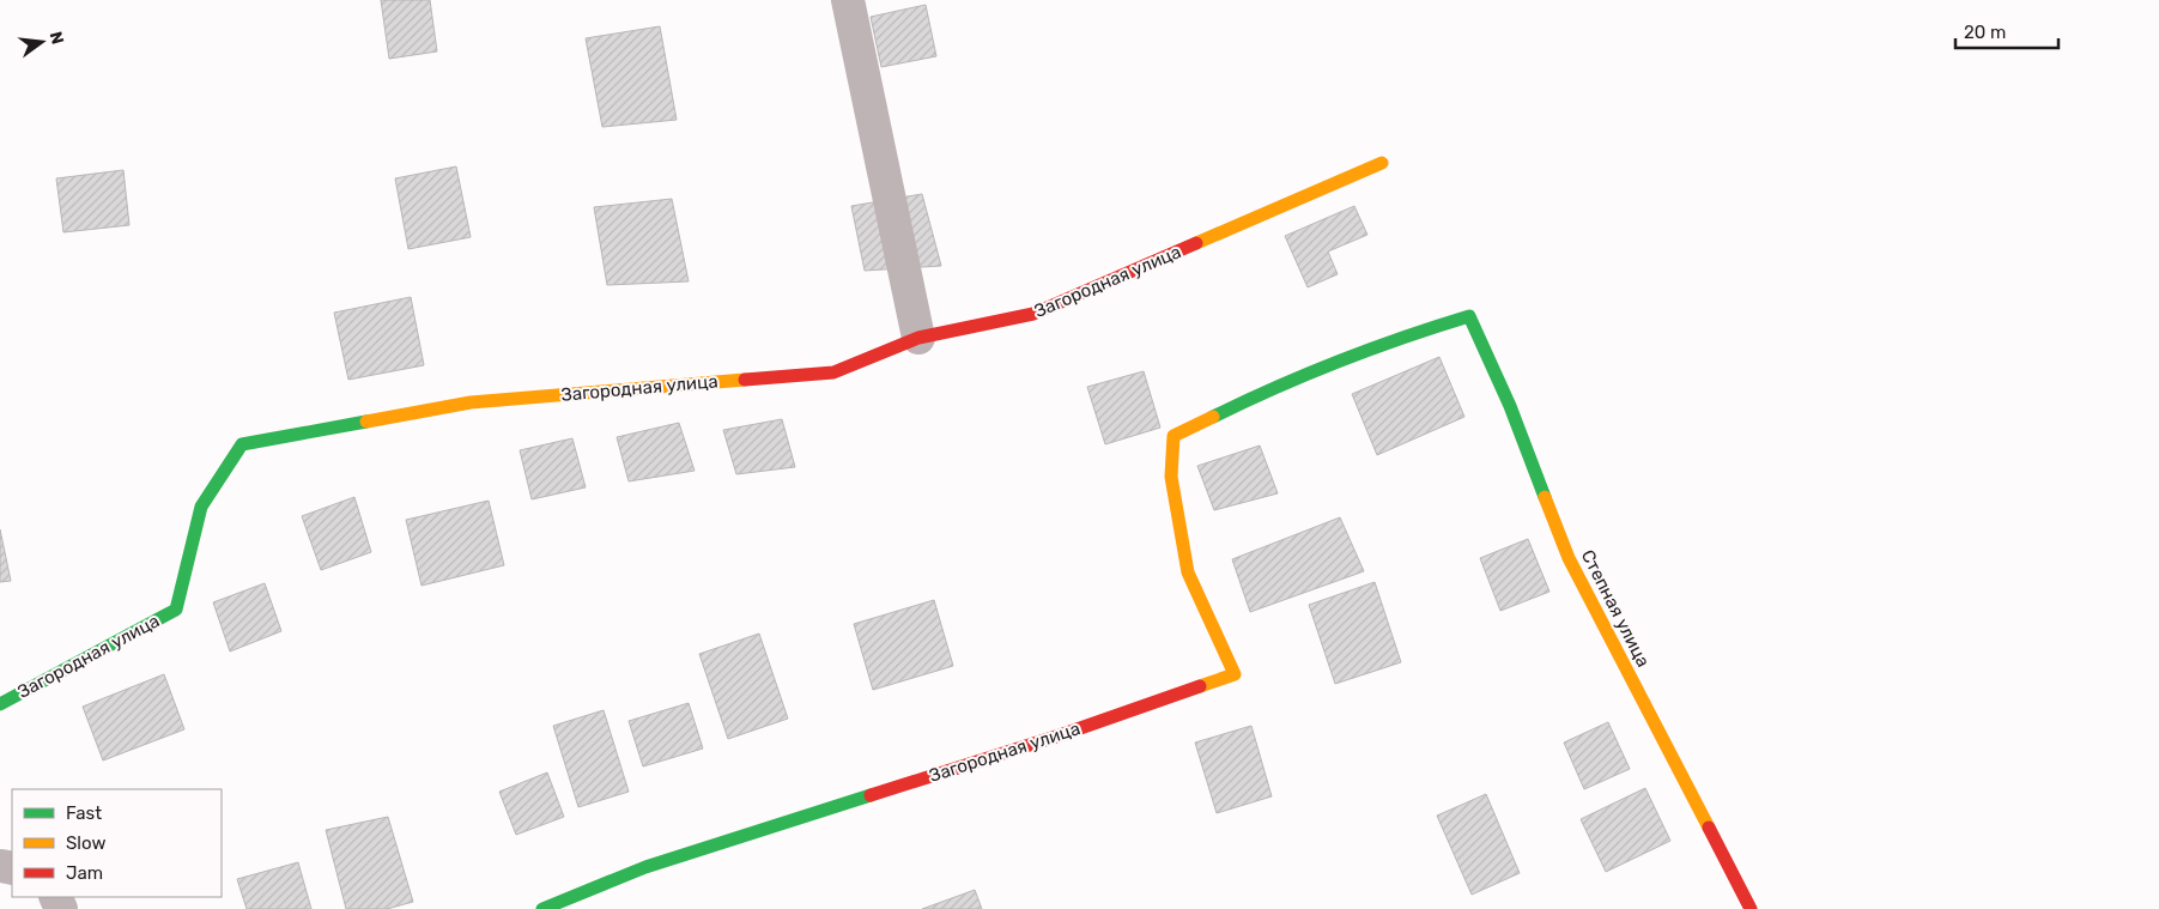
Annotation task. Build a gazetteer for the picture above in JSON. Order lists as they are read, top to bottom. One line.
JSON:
{"streets":{"street":["Загородная улица","Степная улица"]},"crossings":[["Загородная улица","Степная улица"]],"legend":["Fast","Slow","Jam"],"scale_bar":"20 m","north":"right"}
